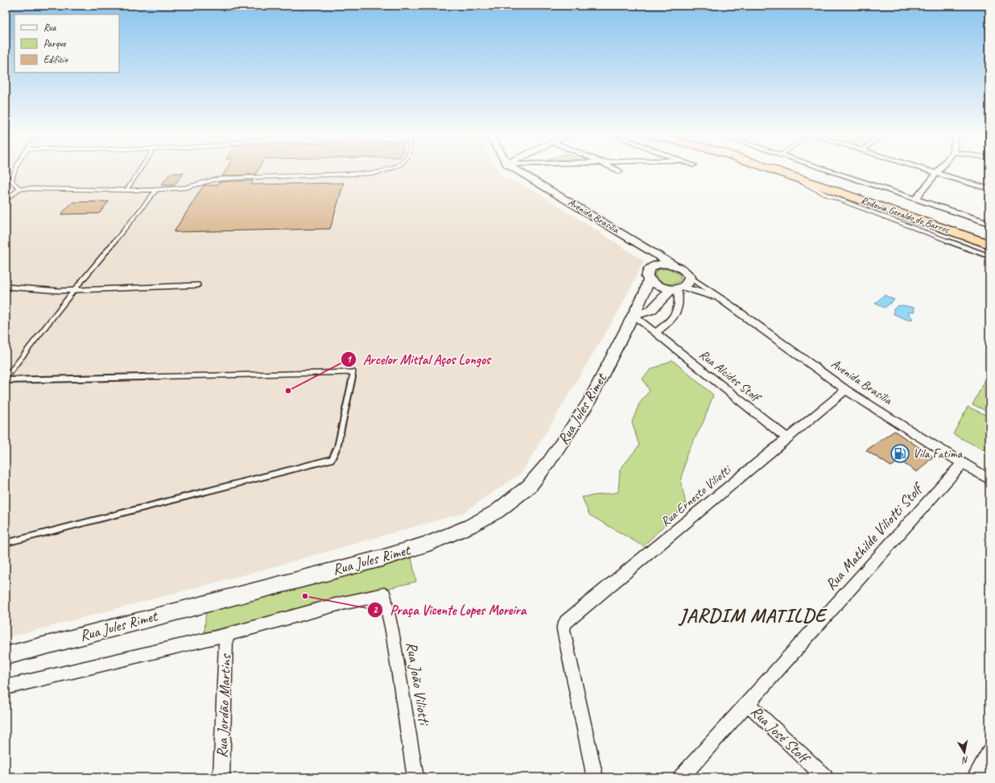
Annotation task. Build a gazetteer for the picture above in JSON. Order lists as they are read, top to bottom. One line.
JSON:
{"streets":{"highway":["Rodovia Geraldo de Barros"],"main road":["Avenida Brasília","Rua Jules Rimet"],"street":["Rua Alcides Stolf","Rua Ernesto Viliotti","Rua Mathilde Viliotti Stolf","Rua João Viliotti","Rua Jordão Martins","Rua José Stolf"]},"crossings":[["Avenida Brasília","Rua Jules Rimet"],["Avenida Brasília","Rua Ernesto Viliotti"],["Avenida Brasília","Rua Mathilde Viliotti Stolf"],["Rua Alcides Stolf","Rua Jules Rimet"],["Rua Alcides Stolf","Rua Ernesto Viliotti"],["Rua Mathilde Viliotti Stolf","Rua José Stolf"],["Rua João Viliotti","Rua Jordão Martins"]],"districts":["JARDIM MATILDE"],"places":{"other":["Arcelor Mittal Aços Longos","Praça Vicente Lopes Moreira"],"fuel station":["Vila Fatima"]},"legend":["Rua","Parque","Edifício"],"north":"bottom"}
